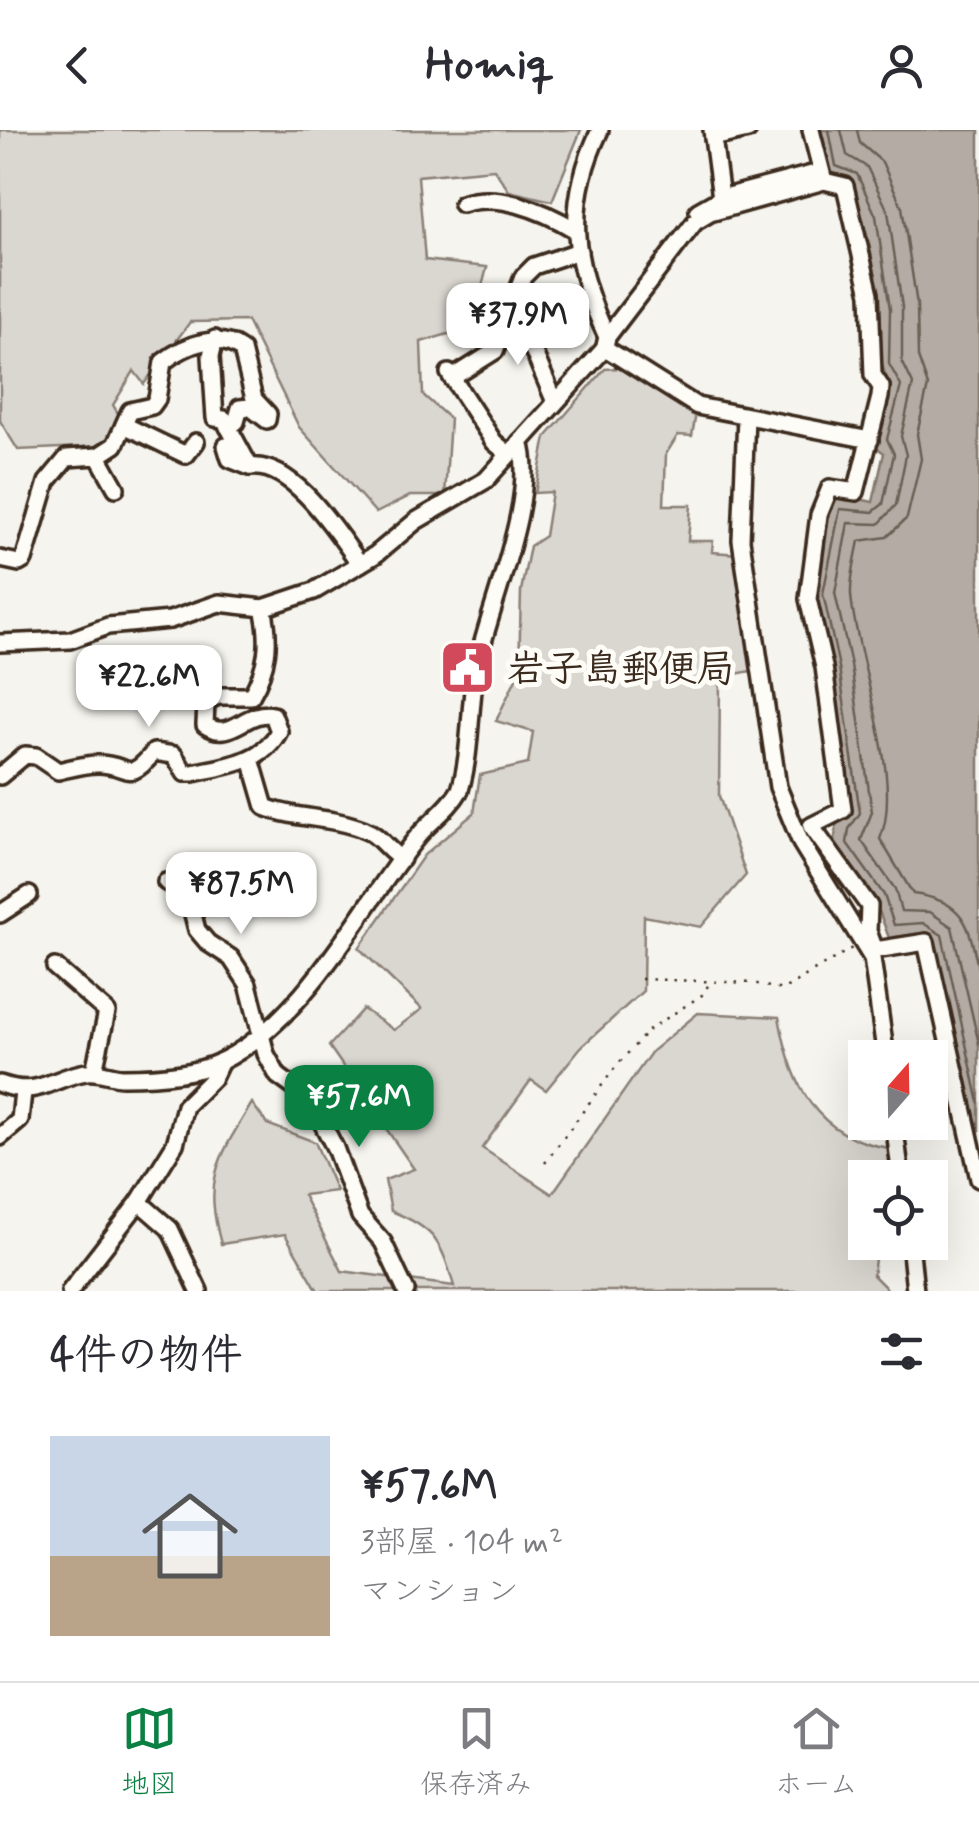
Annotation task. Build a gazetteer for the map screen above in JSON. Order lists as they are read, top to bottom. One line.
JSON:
{"places":{"public building":["岩子島郵便局"]},"north":"top","page":{"header":"Homiq","price":["¥37.9M","¥22.6M","¥87.5M","¥57.6M"],"heading":"4件の物件","list":[{"name":"¥57.6M","note":"3部屋 · 104 m² · マンション"}],"tabs":["地図","保存済み","ホーム"]}}
